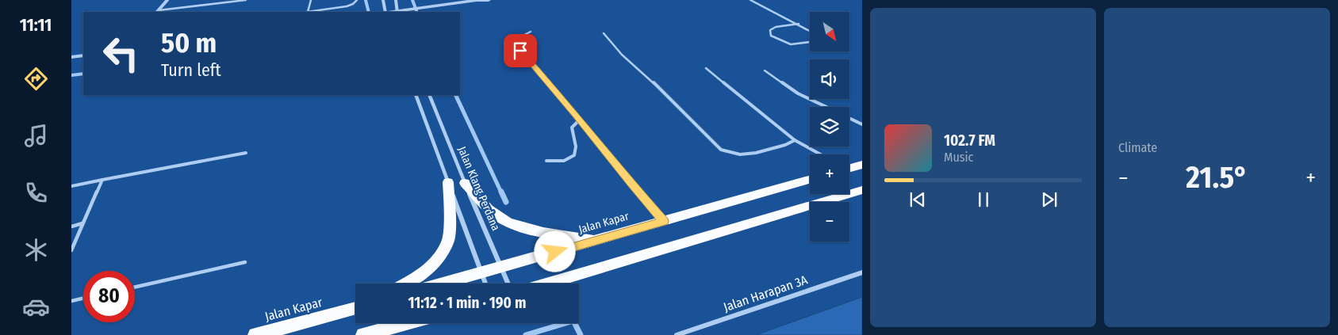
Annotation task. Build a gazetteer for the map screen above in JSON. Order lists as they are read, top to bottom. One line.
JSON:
{"streets":{"highway":["Jalan Kapar"],"street":["Jalan Klang Perdana","Jalan Harapan 3A"]},"crossings":[["Jalan Klang Perdana","Jalan Kapar"]],"north":"bottom right","page":{"tabs":"11:11","tile":"Climate","map_buttons":["+","−"],"turn":["50 m","Turn left"],"song":["102.7 FM","Music"],"heat":["−","21.5°","+"],"limit":"80","trip":"11:12 · 1 min · 190 m"}}
